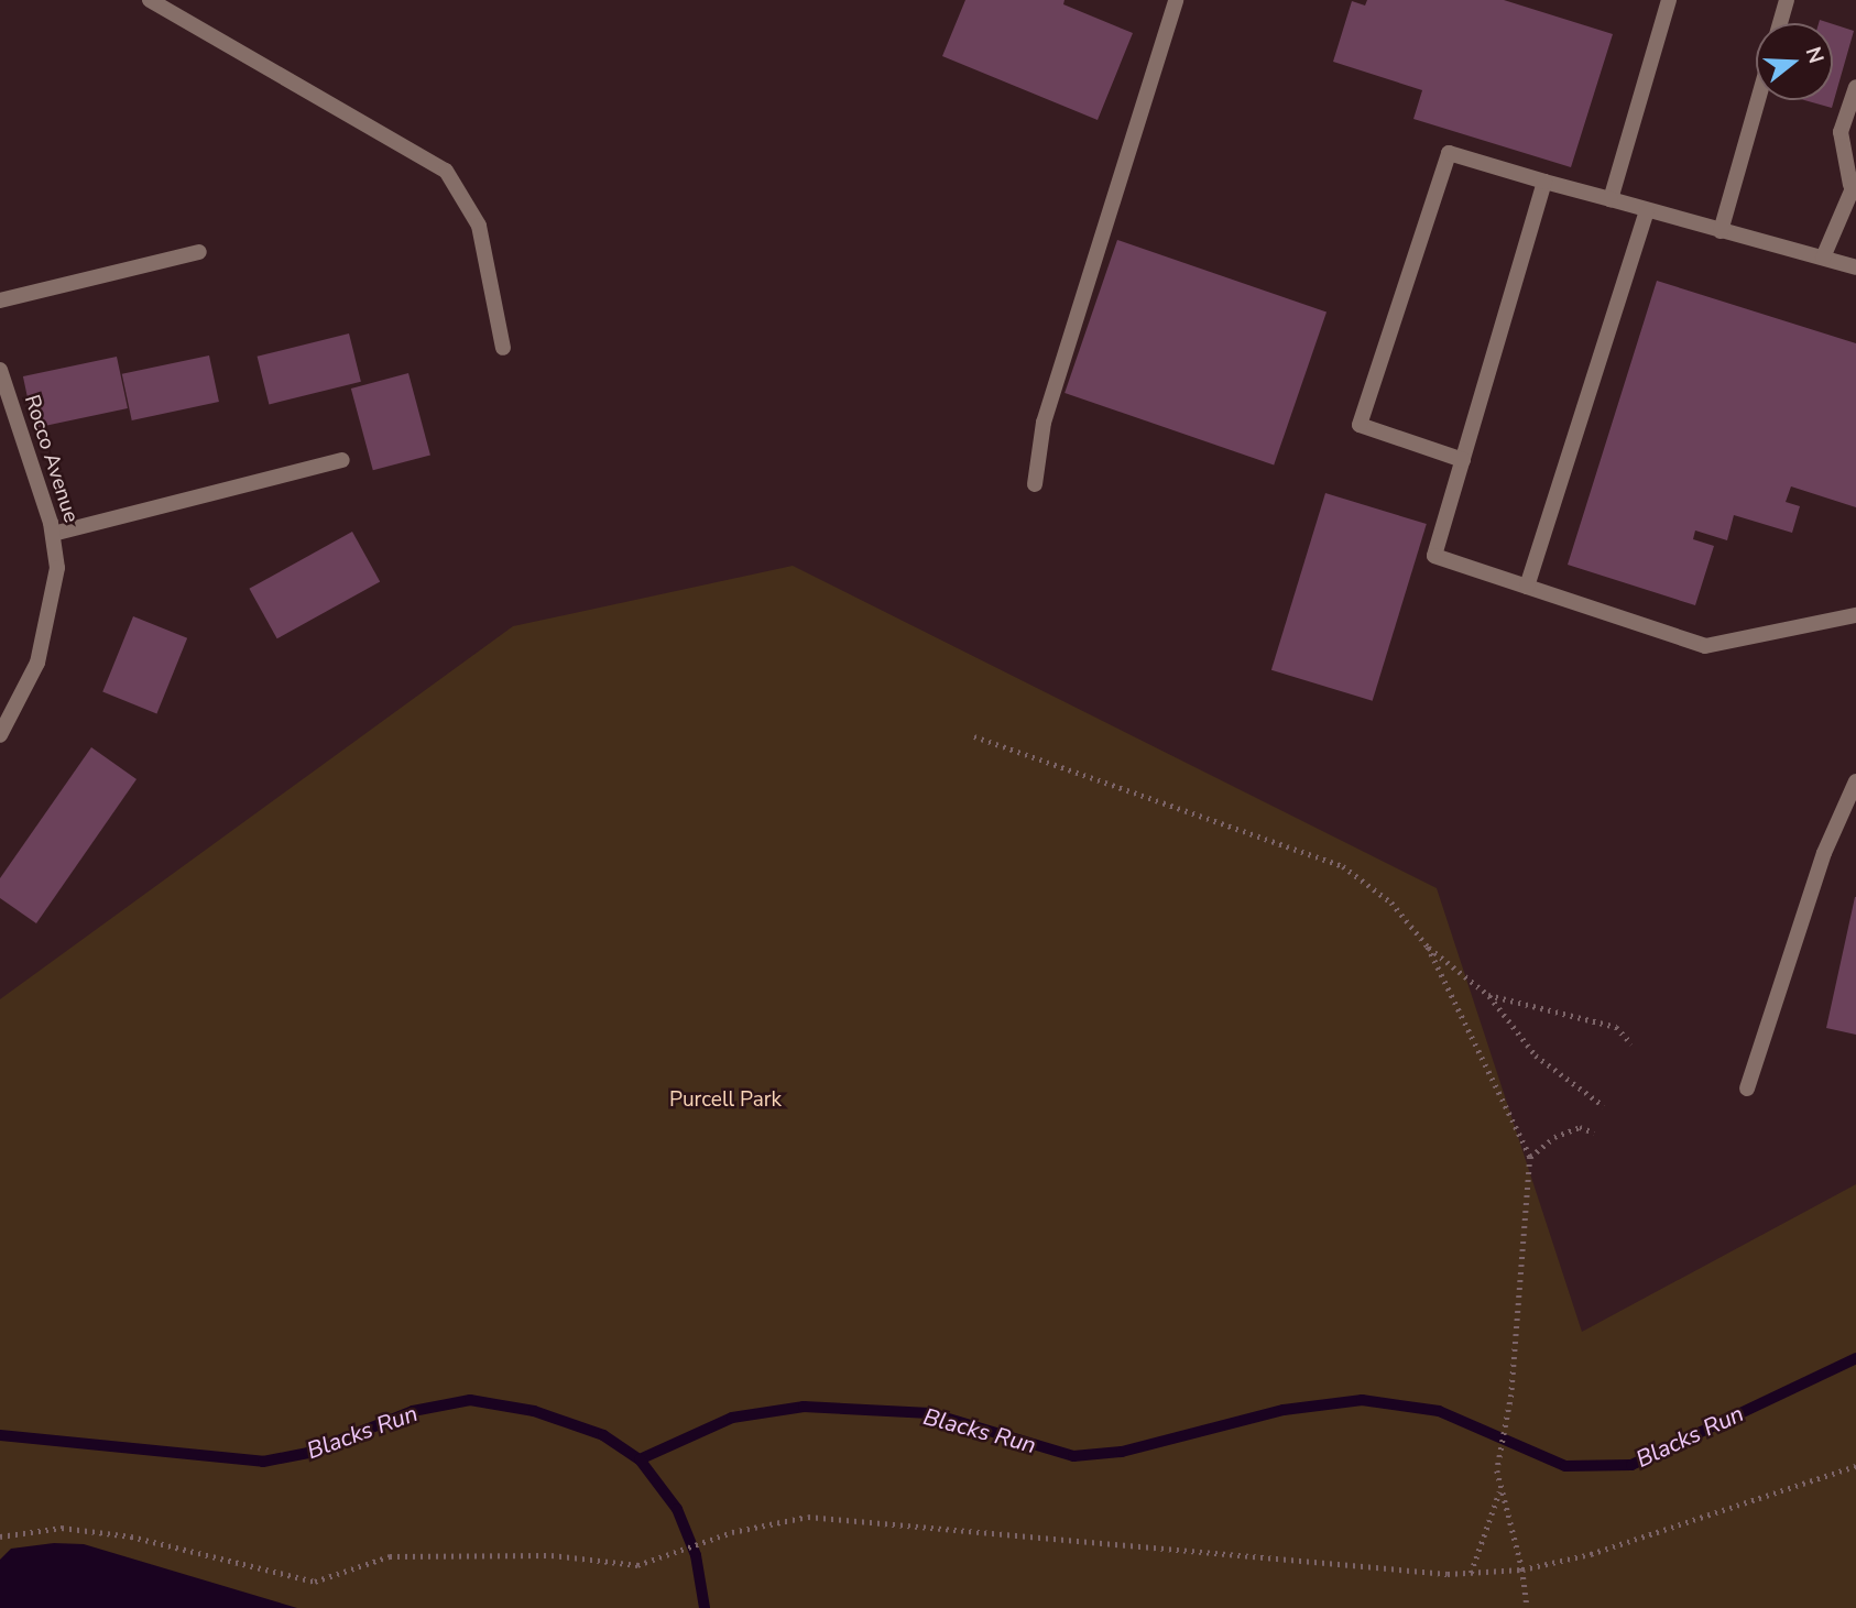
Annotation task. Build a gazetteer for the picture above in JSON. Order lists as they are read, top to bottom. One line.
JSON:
{"streets":{"street":["Rocco Avenue"]},"water":["Blacks Run"],"parks":["Purcell Park"],"north":"right"}
